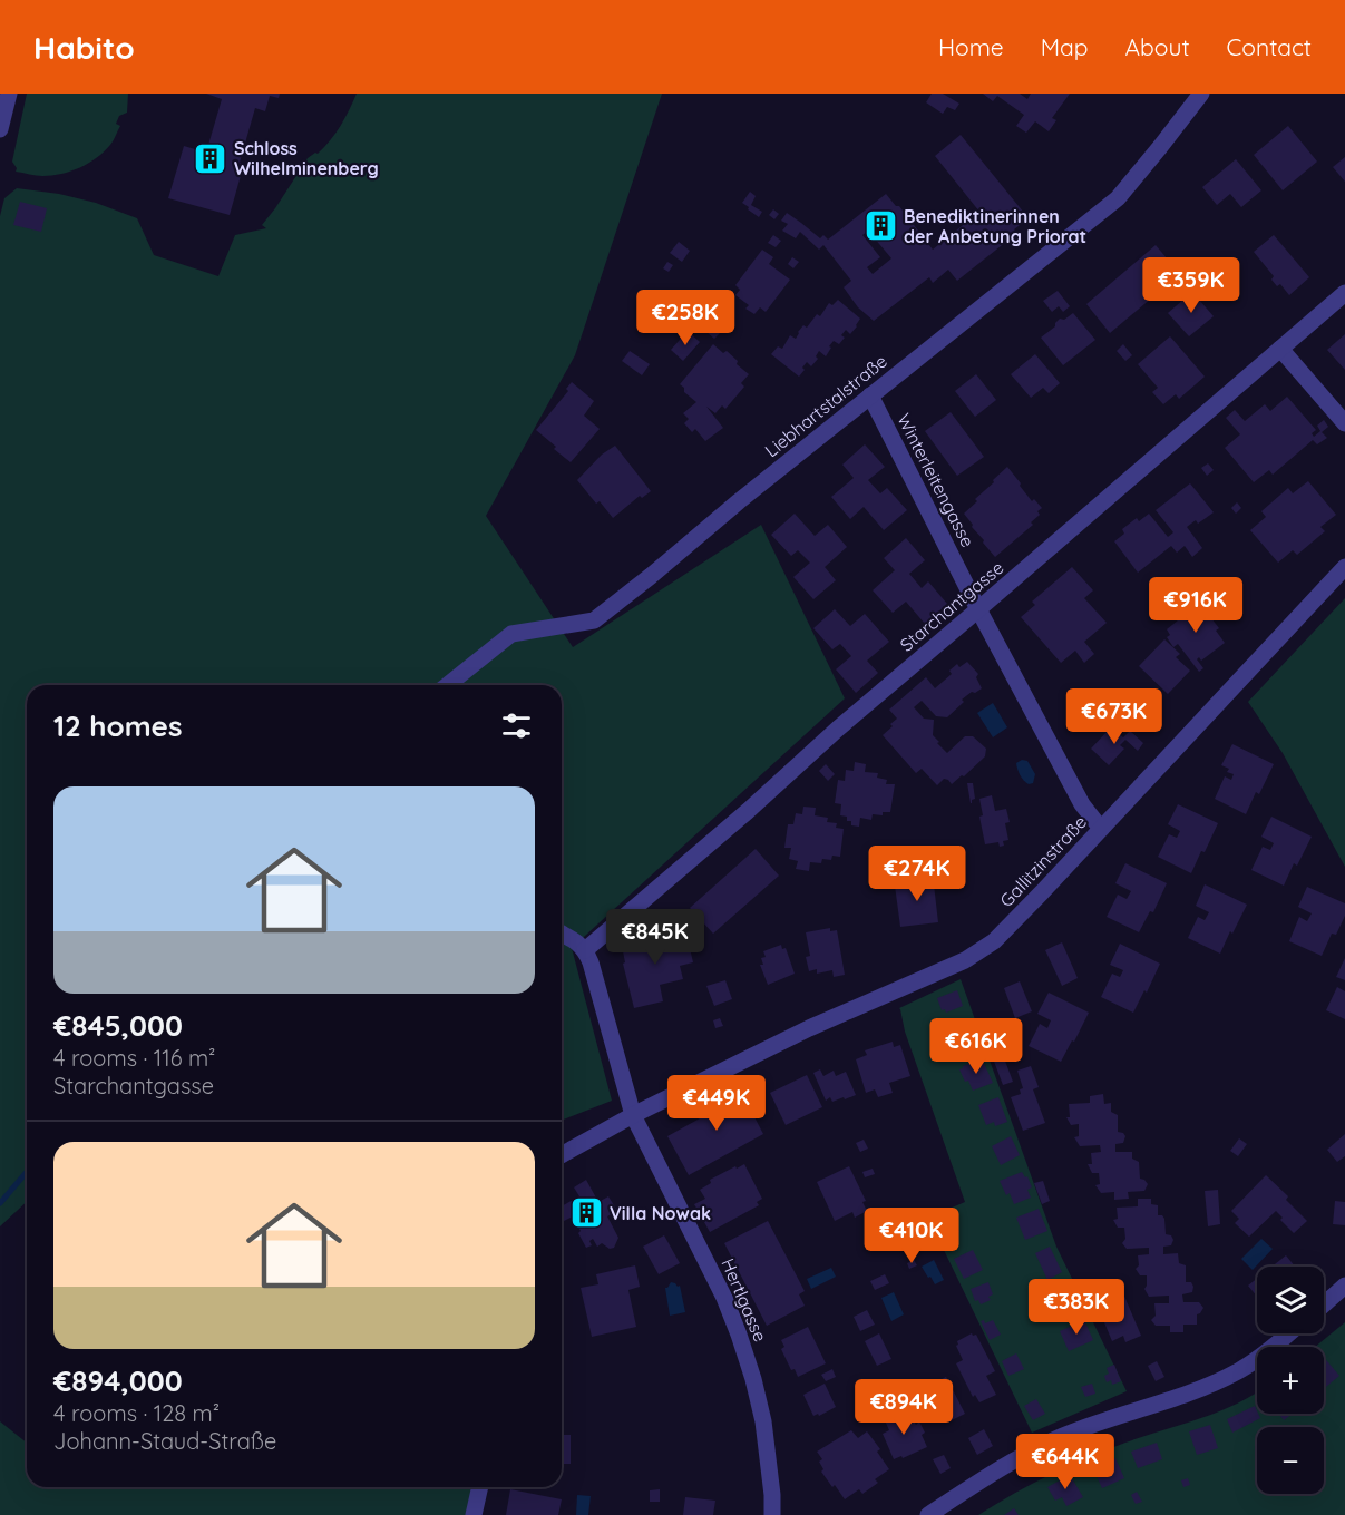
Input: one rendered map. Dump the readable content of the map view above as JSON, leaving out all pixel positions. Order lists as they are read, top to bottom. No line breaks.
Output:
{"streets":{"street":["Liebhartstalstraße","Winterleitengasse","Starchantgasse","Gallitzinstraße","Hertlgasse"]},"crossings":[["Liebhartstalstraße","Winterleitengasse"],["Winterleitengasse","Starchantgasse"],["Winterleitengasse","Gallitzinstraße"],["Starchantgasse","Hertlgasse"],["Gallitzinstraße","Hertlgasse"]],"places":{"building":["Schloss Wilhelminenberg","Benediktinerinnen der Anbetung Priorat","Villa Nowak"]},"page":{"header":"Habito","nav":["Home","Map","About","Contact"],"price":["€359K","€258K","€916K","€673K","€274K","€845K","€616K","€449K","€410K","€383K","€894K","€644K"],"heading":"12 homes","list":[{"name":"€845,000","note":"4 rooms · 116 m² · Starchantgasse"},{"name":"€894,000","note":"4 rooms · 128 m² · Johann-Staud-Straße"}],"map_buttons":["+","−"]}}
